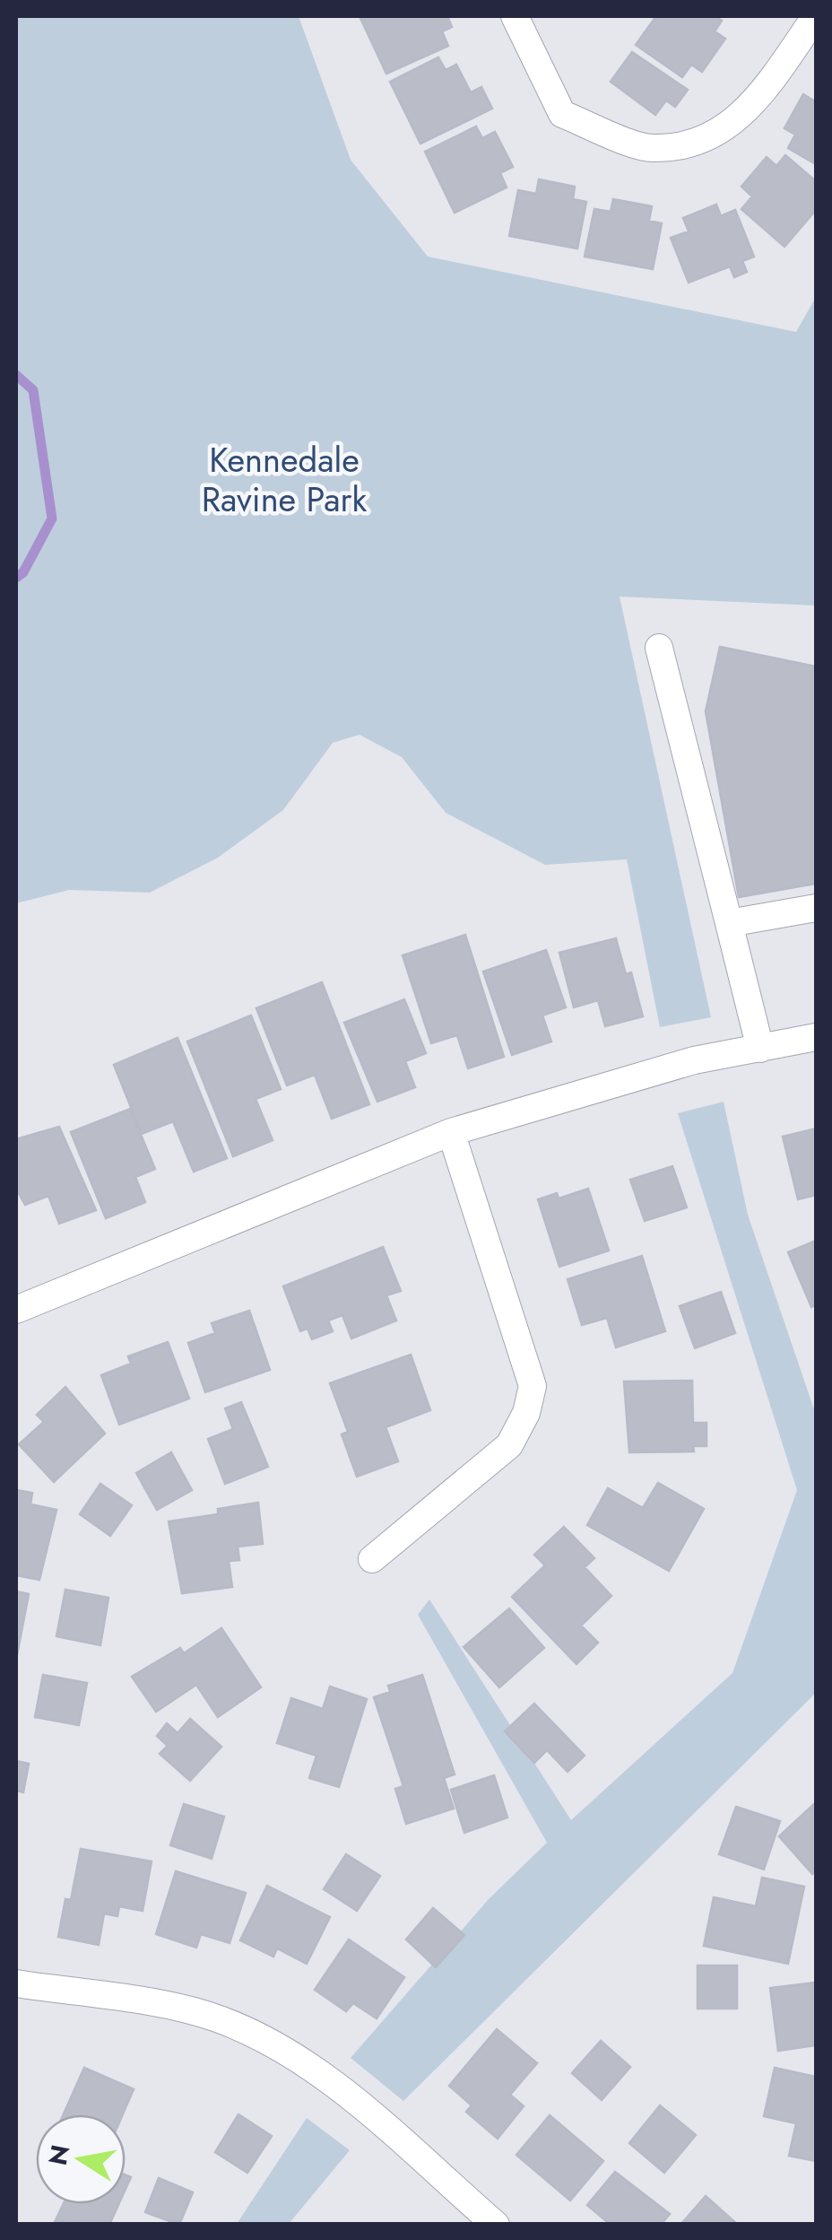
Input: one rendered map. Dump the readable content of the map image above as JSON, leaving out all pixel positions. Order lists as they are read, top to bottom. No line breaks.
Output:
{"parks":["Kennedale Ravine Park"],"north":"left"}
